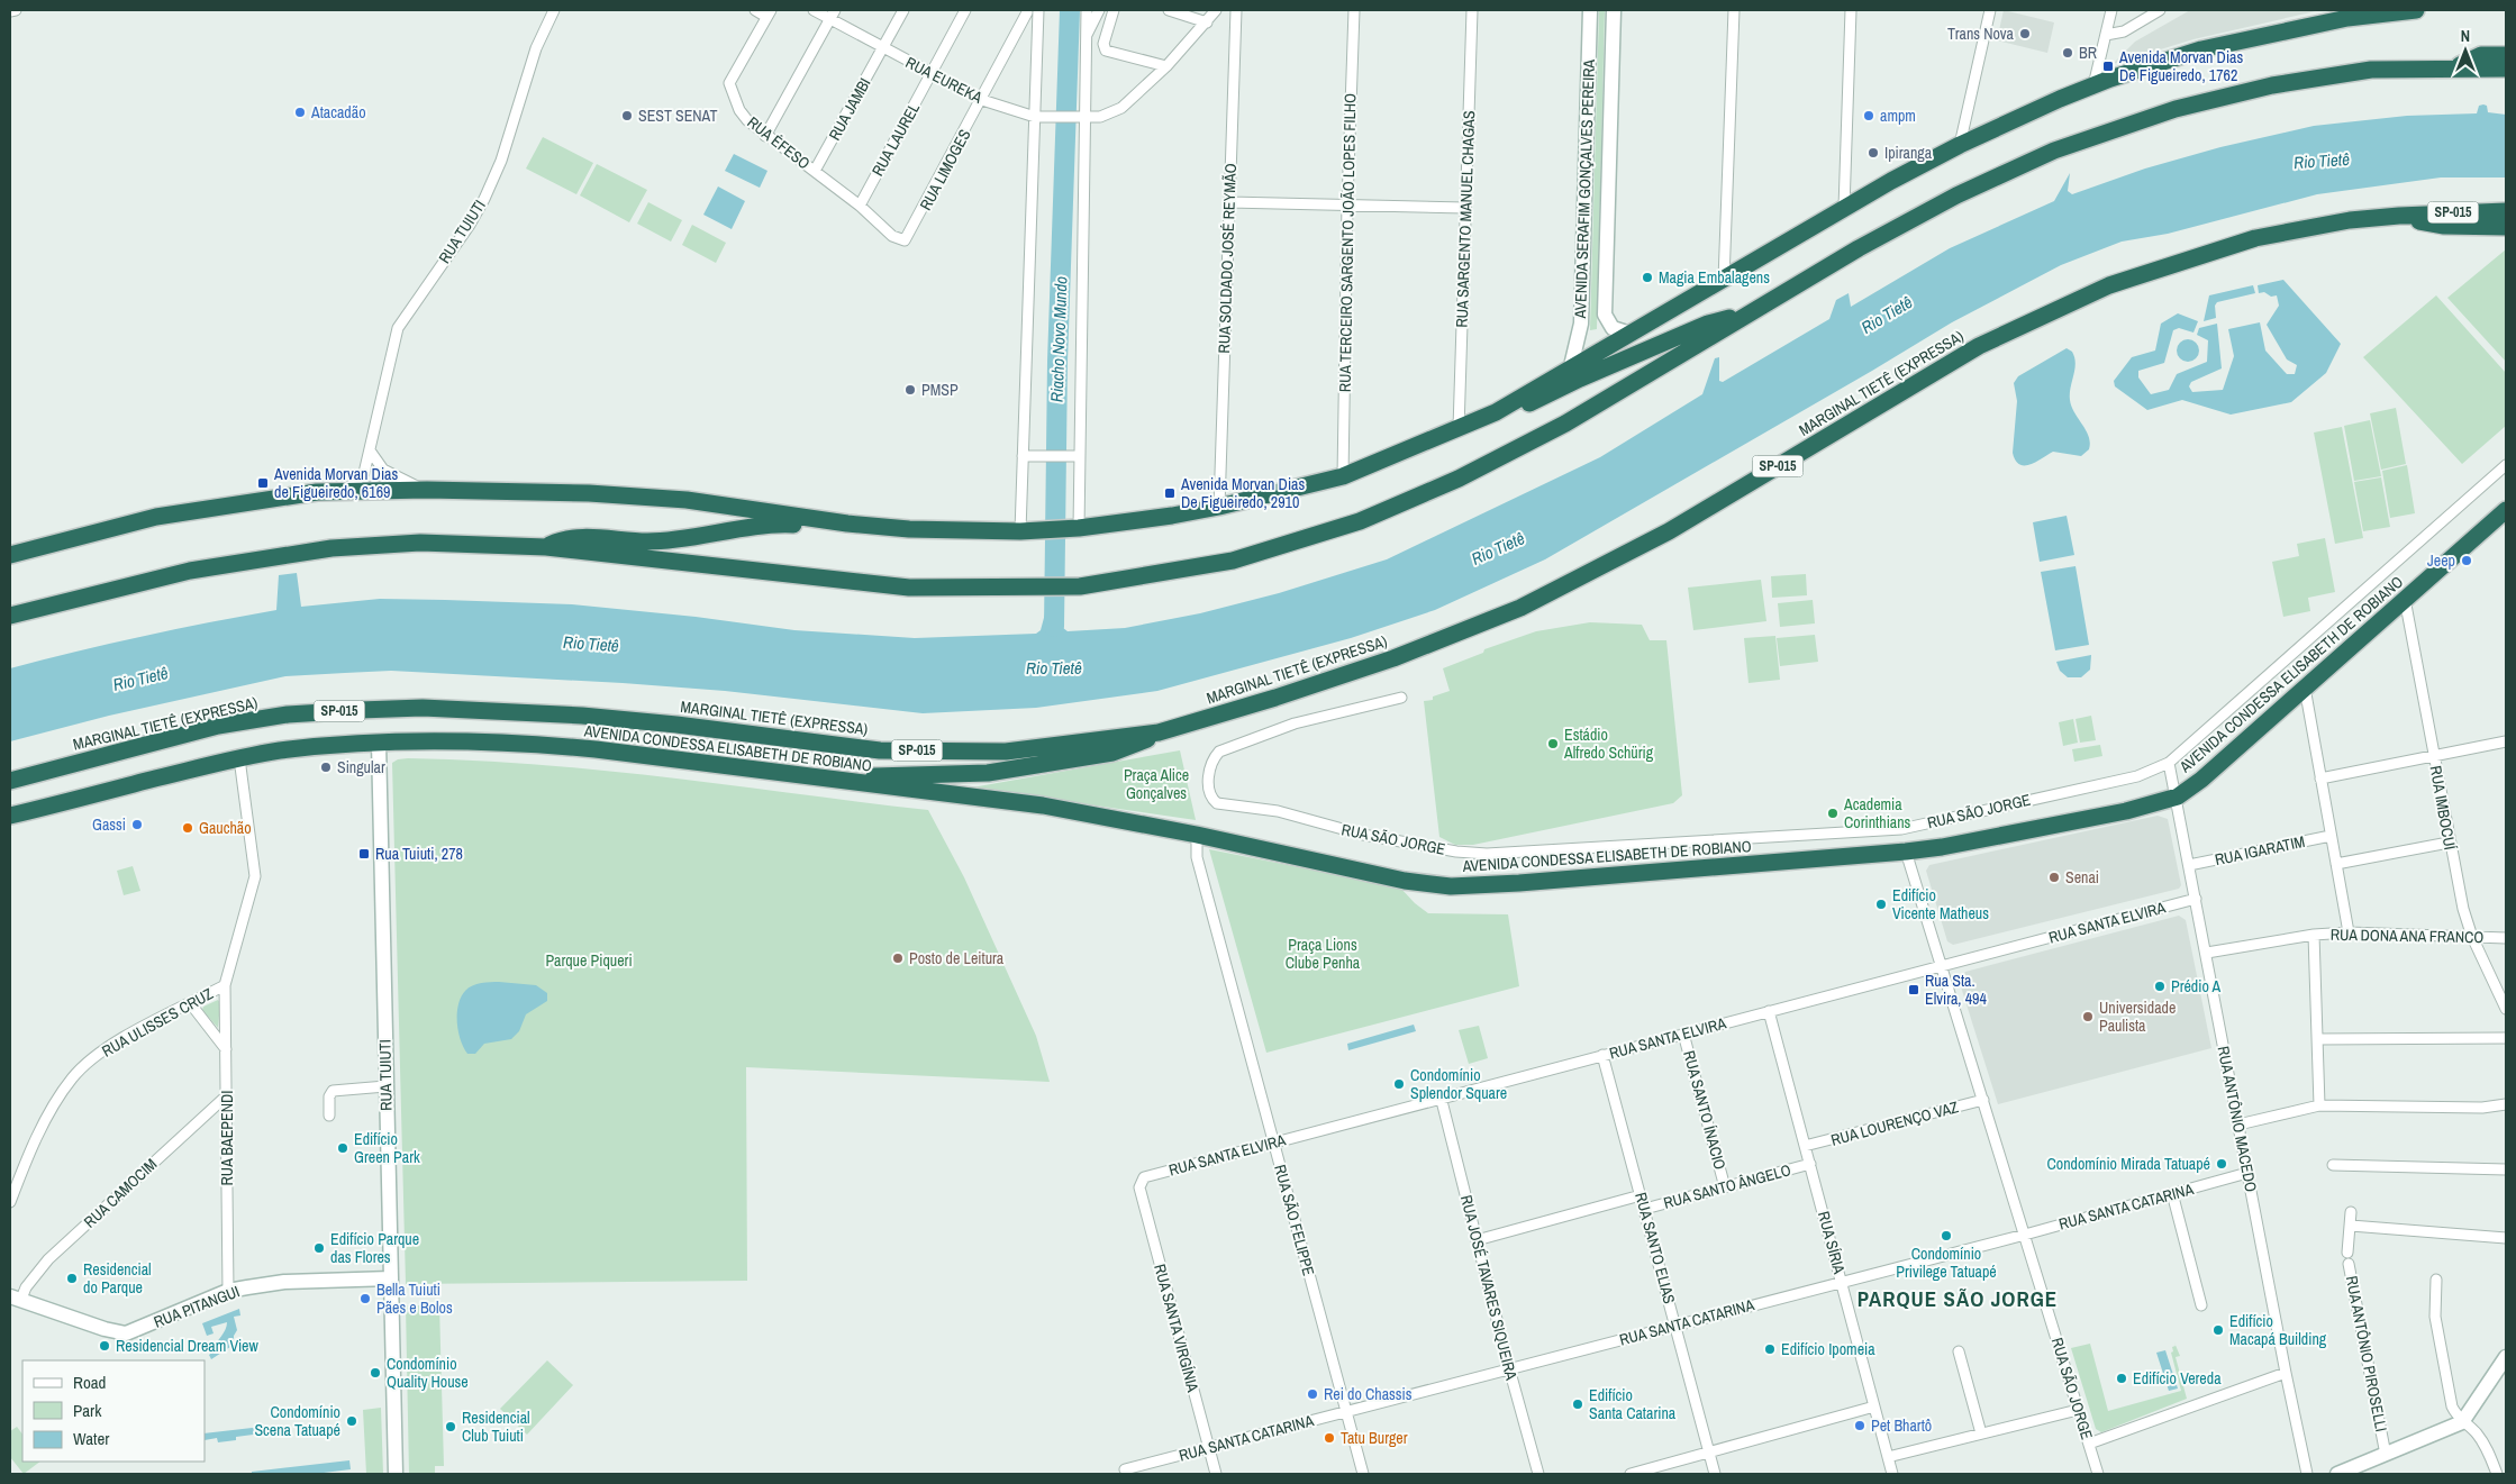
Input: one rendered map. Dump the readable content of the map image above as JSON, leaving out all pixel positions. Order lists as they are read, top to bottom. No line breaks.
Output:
{"streets":{"highway":["SP-015","MARGINAL TIETÊ (EXPRESSA)","AVENIDA CONDESSA ELISABETH DE ROBIANO"],"street":["RUA EUREKA","RUA JAMBI","RUA LAUREL","RUA ÉFESO","RUA LIMOGES","AVENIDA SERAFIM GONÇALVES PEREIRA","RUA SARGENTO MANUEL CHAGAS","RUA TUIUTI","RUA TERCEIRO SARGENTO JOÃO LOPES FILHO","RUA SOLDADO JOSÉ REYMÃO","RUA IMBOCUÍ","RUA SÃO JORGE","RUA IGARATIM","RUA SANTA ELVIRA","RUA DONA ANA FRANCO","RUA ULISSES CRUZ","RUA SANTO ÍNACIO","RUA ANTÔNIO MACEDO","RUA LOURENÇO VAZ","RUA BAEPENDI","RUA SANTO ÂNGELO","RUA CAMOCIM","RUA SANTA CATARINA","RUA SÃO FELIPPE","RUA SÍRIA","RUA SANTO ELIAS","RUA JOSÉ TAVARES SIQUEIRA","RUA PITANGUI","RUA SANTA VIRGÍNIA","RUA ANTÔNIO PIROSELLI"]},"crossings":[["RUA EUREKA","RUA JAMBI"],["RUA EUREKA","RUA LAUREL"],["RUA EUREKA","RUA LIMOGES"],["RUA JAMBI","RUA ÉFESO"],["RUA LAUREL","RUA ÉFESO"],["RUA ÉFESO","RUA LIMOGES"],["RUA TUIUTI","AVENIDA CONDESSA ELISABETH DE ROBIANO"],["RUA TUIUTI","RUA PITANGUI"],["AVENIDA CONDESSA ELISABETH DE ROBIANO","RUA IMBOCUÍ"],["AVENIDA CONDESSA ELISABETH DE ROBIANO","RUA SÃO JORGE"],["AVENIDA CONDESSA ELISABETH DE ROBIANO","RUA ULISSES CRUZ"],["AVENIDA CONDESSA ELISABETH DE ROBIANO","RUA ANTÔNIO MACEDO"],["AVENIDA CONDESSA ELISABETH DE ROBIANO","RUA SÃO FELIPPE"],["RUA IMBOCUÍ","RUA DONA ANA FRANCO"],["RUA SÃO JORGE","RUA SANTA ELVIRA"],["RUA SÃO JORGE","RUA ANTÔNIO MACEDO"],["RUA SÃO JORGE","RUA LOURENÇO VAZ"],["RUA SÃO JORGE","RUA SANTA CATARINA"],["RUA IGARATIM","RUA ANTÔNIO MACEDO"],["RUA SANTA ELVIRA","RUA SANTO ÍNACIO"],["RUA SANTA ELVIRA","RUA ANTÔNIO MACEDO"],["RUA SANTA ELVIRA","RUA SÃO FELIPPE"],["RUA SANTA ELVIRA","RUA SÍRIA"],["RUA SANTA ELVIRA","RUA SANTO ELIAS"],["RUA SANTA ELVIRA","RUA JOSÉ TAVARES SIQUEIRA"],["RUA SANTA ELVIRA","RUA SANTA VIRGÍNIA"],["RUA DONA ANA FRANCO","RUA ANTÔNIO MACEDO"],["RUA ULISSES CRUZ","RUA BAEPENDI"],["RUA SANTO ÍNACIO","RUA SANTO ÂNGELO"],["RUA ANTÔNIO MACEDO","RUA SANTA CATARINA"],["RUA LOURENÇO VAZ","RUA SÍRIA"],["RUA BAEPENDI","RUA CAMOCIM"],["RUA BAEPENDI","RUA PITANGUI"],["RUA SANTO ÂNGELO","RUA SÍRIA"],["RUA SANTO ÂNGELO","RUA SANTO ELIAS"],["RUA CAMOCIM","RUA PITANGUI"],["RUA SANTA CATARINA","RUA SÃO FELIPPE"],["RUA SANTA CATARINA","RUA SÍRIA"],["RUA SANTA CATARINA","RUA SANTO ELIAS"],["RUA SANTA CATARINA","RUA JOSÉ TAVARES SIQUEIRA"],["RUA SANTA CATARINA","RUA SANTA VIRGÍNIA"]],"districts":["PARQUE SÃO JORGE"],"water":["Rio Tietê","Riacho Novo Mundo"],"parks":["Praça Alice Gonçalves","Praça Lions Clube Penha","Parque Piqueri"],"places":{"other":["Trans Nova","BR","Atacadão","SEST SENAT","ampm","Ipiranga","Magia Embalagens","PMSP","Jeep","Estádio Alfredo Schürig","Singular","Academia Corinthians","Gassi","Gauchão","Senai","Edifício Vicente Matheus","Posto de Leitura","Prédio A","Universidade Paulista","Condomínio Splendor Square","Edifício Green Park","Condomínio Mirada Tatuapé","Condomínio Privilege Tatuapé","Edifício Parque das Flores","Residencial do Parque","Bella Tuiuti Pães e Bolos","Edifício Macapá Building","Residencial Dream View","Edifício Ipomeia","Condomínio Quality House","Edifício Vereda","Rei do Chassis","Edifício Santa Catarina","Condomínio Scena Tatuapé","Pet Bhartô","Residencial Club Tuiuti","Tatu Burger"],"transit":["Avenida Morvan Dias De Figueiredo, 1762","Avenida Morvan Dias de Figueiredo, 6169","Avenida Morvan Dias De Figueiredo, 2910","Rua Tuiuti, 278","Rua Sta. Elvira, 494"]},"legend":["Road","Park","Water"],"north":"top"}
